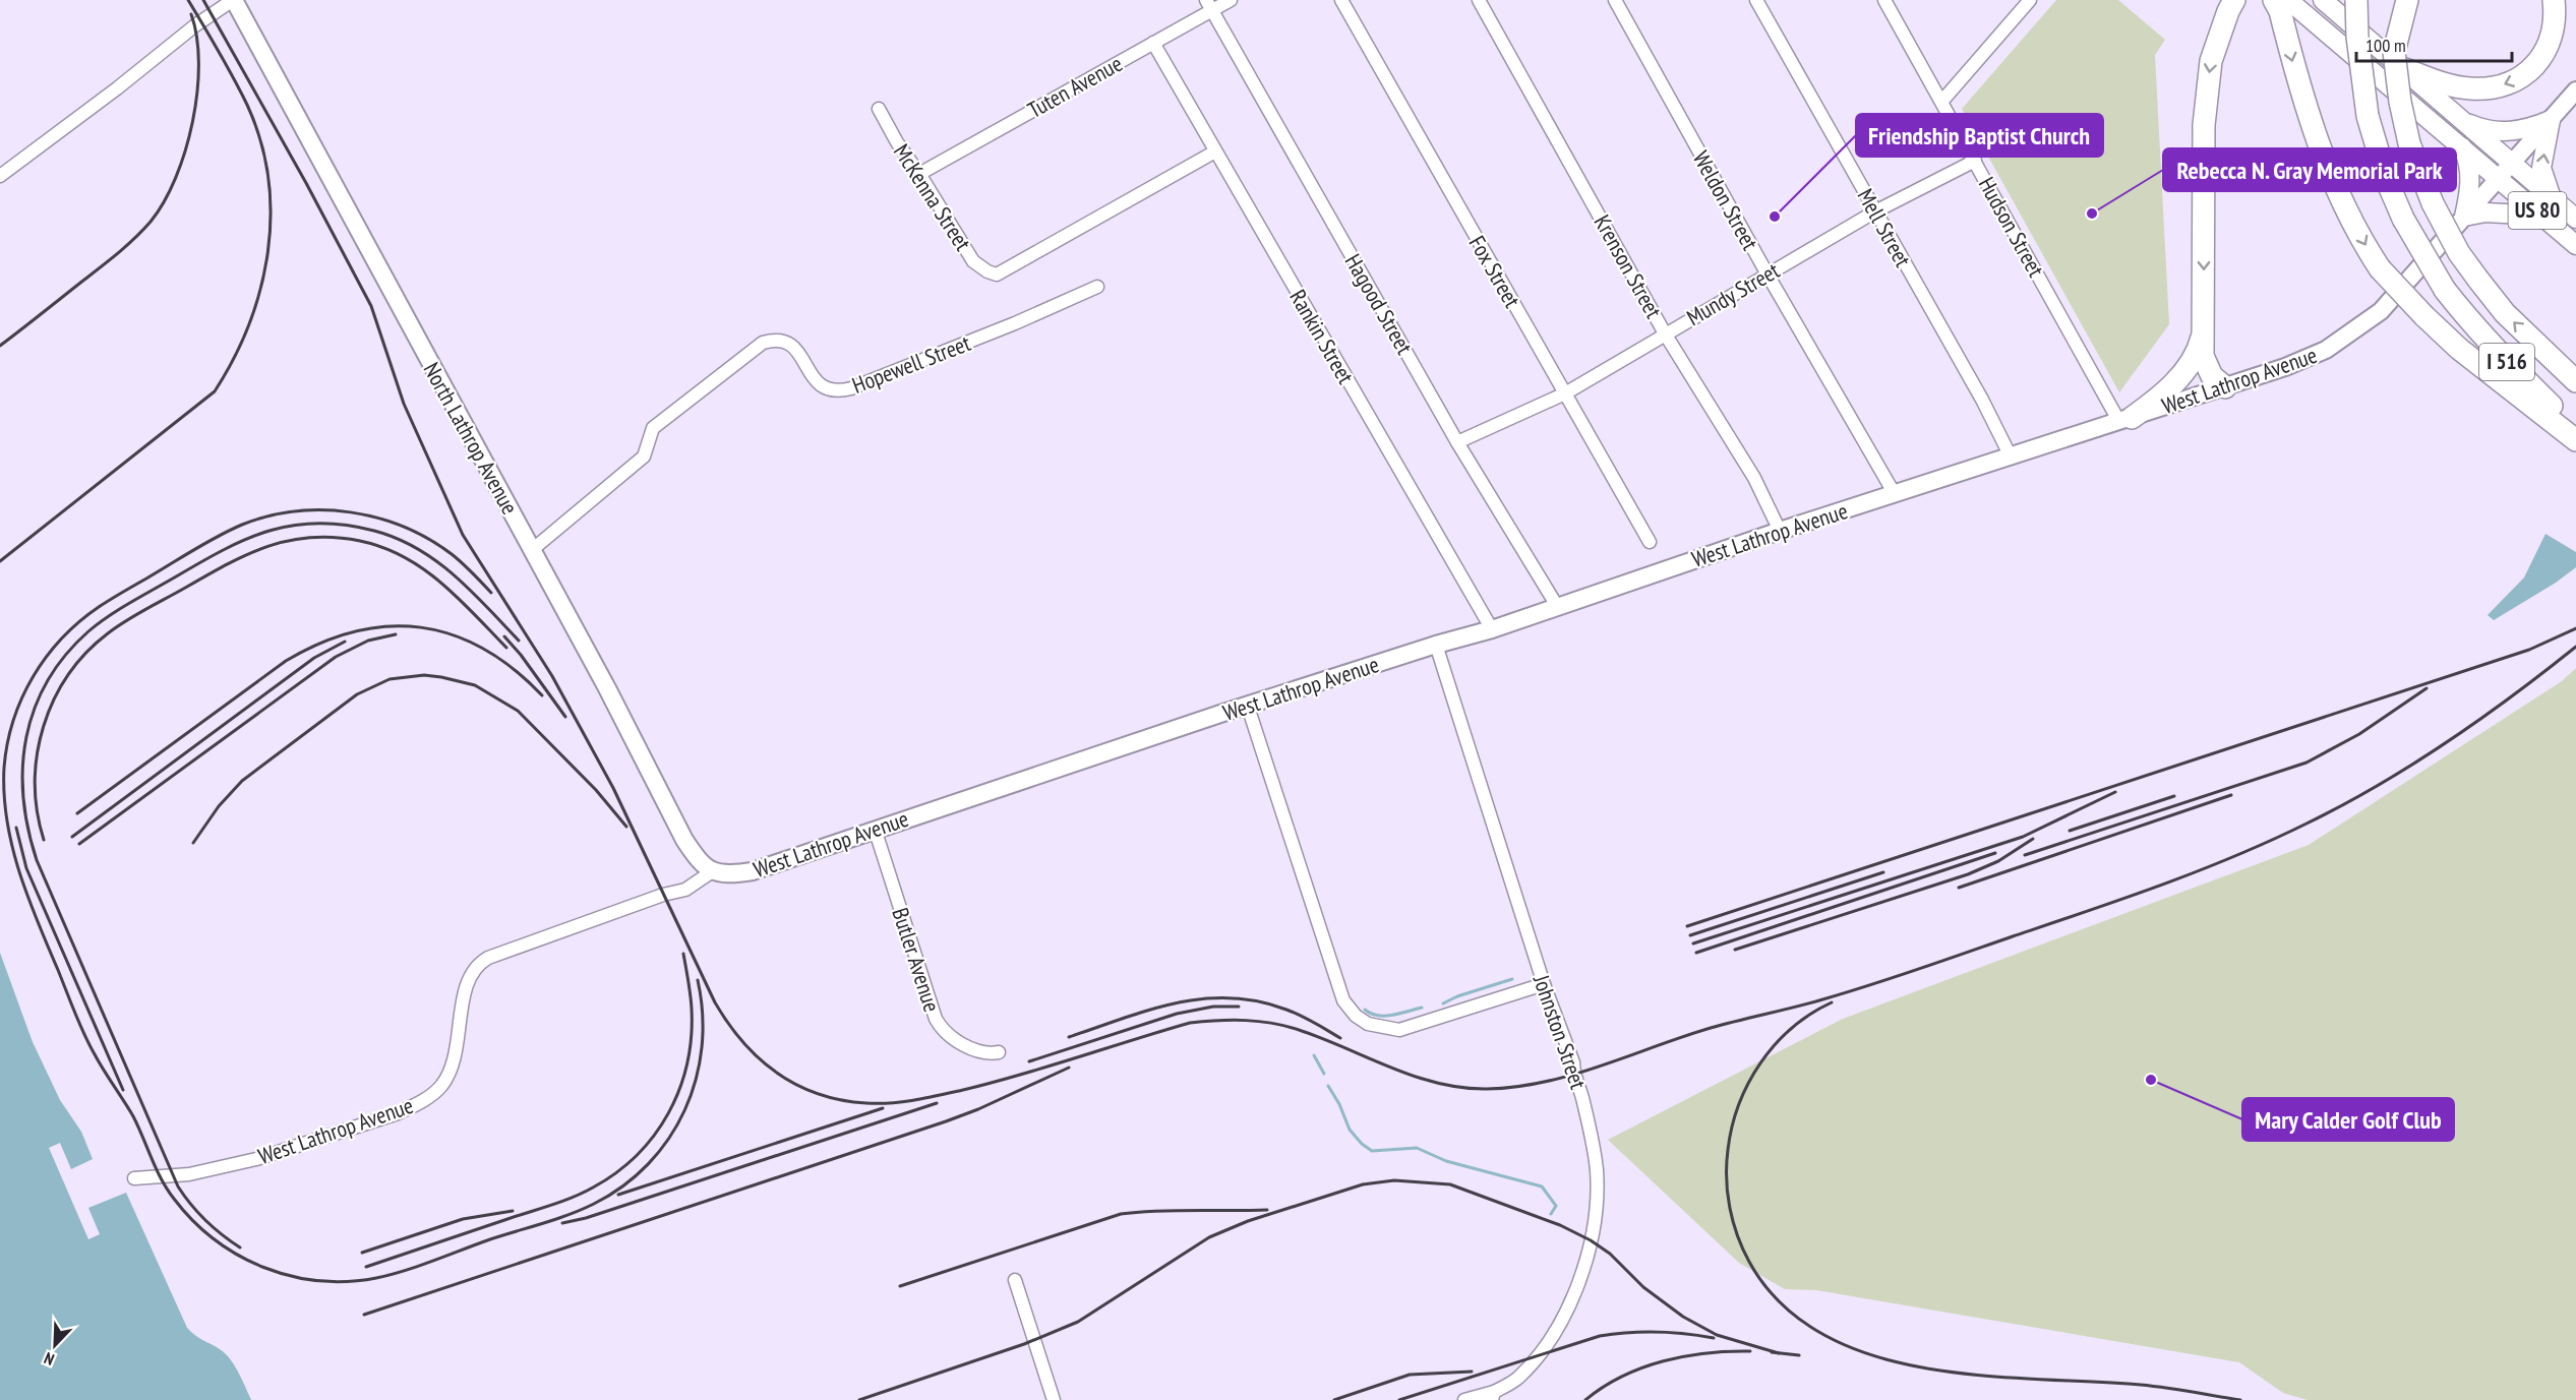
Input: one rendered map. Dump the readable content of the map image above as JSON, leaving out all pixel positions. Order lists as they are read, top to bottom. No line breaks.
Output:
{"streets":{"highway":["I 516"],"main road":["US 80"],"street":["Tuten Avenue","McKenna Street","Weldon Street","Hudson Street","Mell Street","Krenson Street","Fox Street","Mundy Street","Hagood Street","Rankin Street","Hopewell Street","West Lathrop Avenue","North Lathrop Avenue","Butler Avenue","Johnston Street"]},"crossings":[["Tuten Avenue","McKenna Street"],["Tuten Avenue","Hagood Street"],["Tuten Avenue","Rankin Street"],["McKenna Street","Rankin Street"],["Weldon Street","Mundy Street"],["Weldon Street","West Lathrop Avenue"],["US 80","West Lathrop Avenue"],["Hudson Street","Mundy Street"],["Hudson Street","West Lathrop Avenue"],["Mell Street","Mundy Street"],["Mell Street","West Lathrop Avenue"],["Krenson Street","Mundy Street"],["Krenson Street","West Lathrop Avenue"],["Fox Street","Mundy Street"],["Mundy Street","Hagood Street"],["Hagood Street","West Lathrop Avenue"],["Rankin Street","West Lathrop Avenue"],["Hopewell Street","North Lathrop Avenue"],["West Lathrop Avenue","North Lathrop Avenue"],["West Lathrop Avenue","Butler Avenue"],["West Lathrop Avenue","Johnston Street"]],"places":["Rebecca N. Gray Memorial Park","Friendship Baptist Church","Mary Calder Golf Club"],"scale_bar":"100 m","north":"bottom left"}
